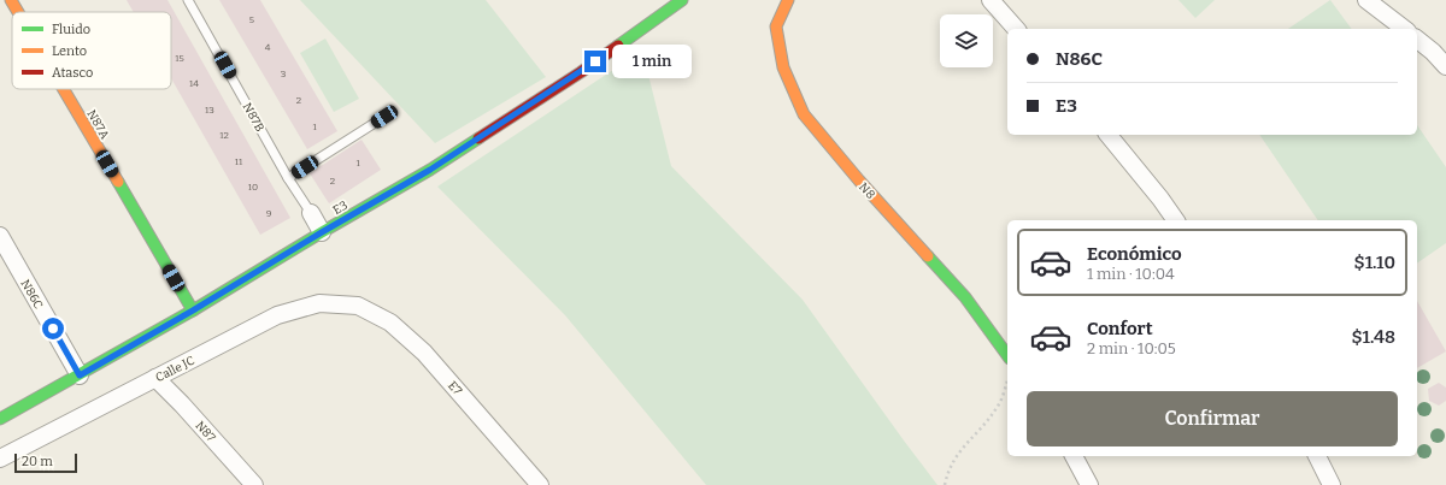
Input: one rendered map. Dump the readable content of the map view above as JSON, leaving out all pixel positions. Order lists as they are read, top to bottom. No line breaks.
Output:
{"streets":{"street":["N87B","N87A","N8","E3","N86C","Calle JC","E7","N87"]},"crossings":[["N87B","E3"],["N87A","E3"],["E3","N86C"],["Calle JC","E7"],["Calle JC","N87"]],"house_numbers":["5","4","15","3","14","2","13","1","12","11","1","2","10","9"],"legend":["Fluido","Lento","Atasco"],"scale_bar":"20 m","page":{"banner":["N86C","E3"],"bubble":"1 min","list":[{"name":"Económico","note":"1 min · 10:04","value":"$1.10"},{"name":"Confort","note":"2 min · 10:05","value":"$1.48"}],"buttons":"Confirmar","scale":"20 m"}}
